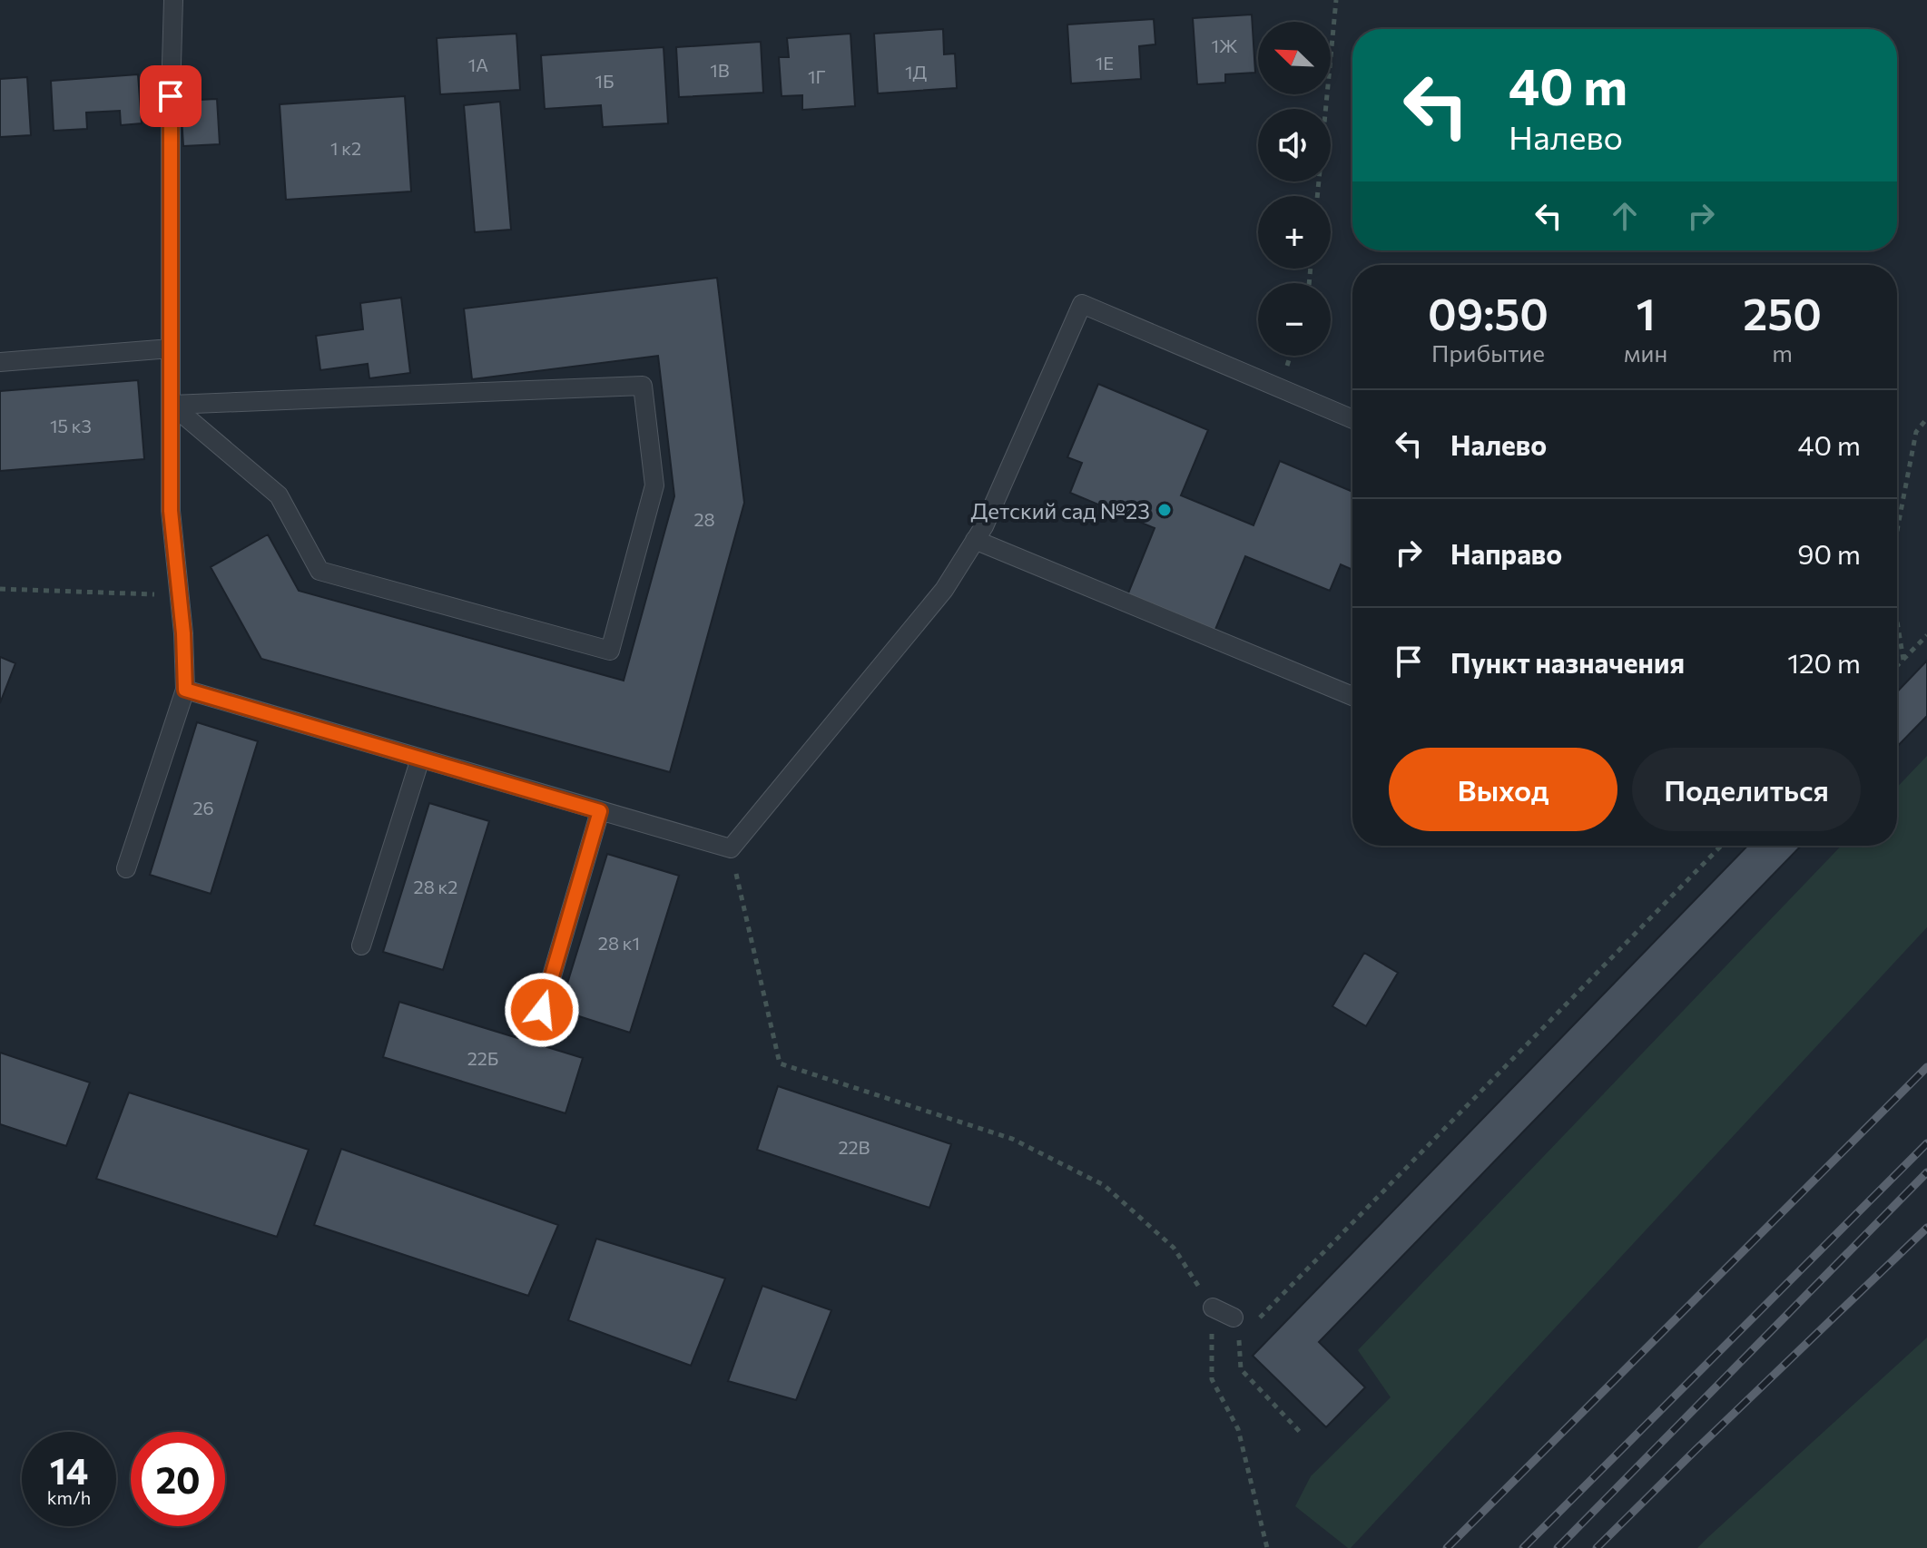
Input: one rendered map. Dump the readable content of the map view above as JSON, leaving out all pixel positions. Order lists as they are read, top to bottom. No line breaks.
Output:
{"places":["Детский сад №23"],"house_numbers":["1Ж","1Е","1А","1В","1Д","1Г","1Б","1 к2","15 к3","28","26","28 к2","28 к1","22Б","22В"],"north":"top left","page":{"map_buttons":["+","−"],"turn":["40 m","Налево"],"eta":["09:50","Прибытие","1","мин","250","m"],"list":[{"name":"Налево","value":"40 m"},{"name":"Направо","value":"90 m"},{"name":"Пункт назначения","value":"120 m"}],"buttons":["Выход","Поделиться"],"speed":"14 km/h","limit":"20"}}
